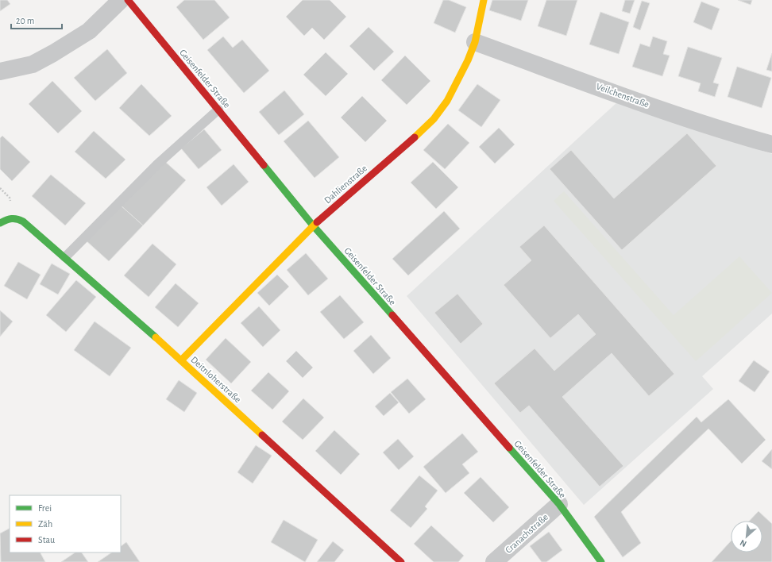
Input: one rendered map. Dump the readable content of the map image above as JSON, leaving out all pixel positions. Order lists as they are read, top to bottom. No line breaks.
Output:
{"streets":{"street":["Geisenfelder Straße","Veilchenstraße","Dahlienstraße","Deitnloherstraße","Cranachstraße"]},"crossings":[["Geisenfelder Straße","Dahlienstraße"],["Geisenfelder Straße","Cranachstraße"],["Veilchenstraße","Dahlienstraße"],["Dahlienstraße","Deitnloherstraße"]],"legend":["Frei","Zäh","Stau"],"scale_bar":"20 m","north":"bottom left"}
